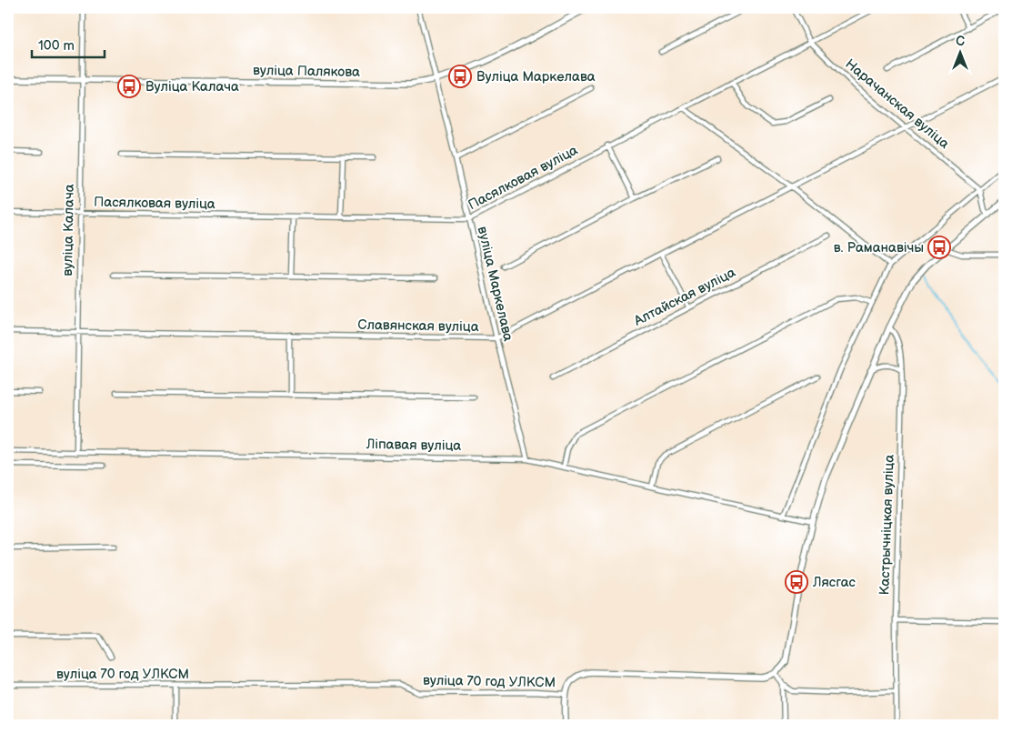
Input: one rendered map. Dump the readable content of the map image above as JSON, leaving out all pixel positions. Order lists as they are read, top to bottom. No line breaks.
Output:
{"streets":{"street":["вуліца Палякова","Нарачанская вуліца","Пасялковая вуліца","вуліца Калача","вуліца Маркелава","Алтайская вуліца","Славянская вуліца","Ліпавая вуліца","Кастрычніцкая вуліца","вуліца 70 год УЛКСМ"]},"crossings":[["вуліца Палякова","вуліца Калача"],["вуліца Палякова","вуліца Маркелава"],["Нарачанская вуліца","Пасялковая вуліца"],["Нарачанская вуліца","Славянская вуліца"],["Пасялковая вуліца","вуліца Калача"],["Пасялковая вуліца","вуліца Маркелава"],["вуліца Калача","Славянская вуліца"],["вуліца Калача","Ліпавая вуліца"],["вуліца Маркелава","Славянская вуліца"],["вуліца Маркелава","Ліпавая вуліца"]],"places":{"bus stop":["Вуліца Маркелава","Вуліца Калача","в. Раманавічы","Лясгас"]},"scale_bar":"100 m","north":"top"}
